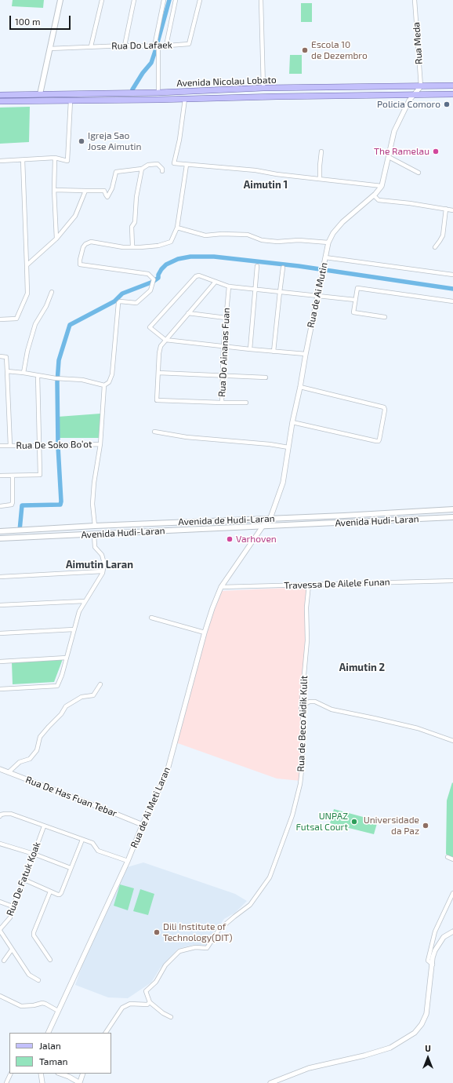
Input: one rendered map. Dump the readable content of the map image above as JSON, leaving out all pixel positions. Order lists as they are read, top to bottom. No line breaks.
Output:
{"streets":{"main road":["Avenida Nicolau Lobato","Avenida de Hudi-Laran","Avenida Hudi-Laran"],"street":["Rua Meda","Rua Do Lafaek","Rua de Ai Mutin","Rua Do Ainanas Fuan","Rua De Soko Bo’ot","Travessa De Ailele Funan","Rua de Beco Aidik Kulit","Rua De Has Fuan Tebar","Rua de Ai Meti Laran","Rua De Fatuk Koak"]},"crossings":[["Rua Meda","Avenida Nicolau Lobato"],["Rua Meda","Rua de Ai Mutin"],["Avenida Nicolau Lobato","Rua de Ai Mutin"],["Rua de Ai Mutin","Avenida de Hudi-Laran"],["Rua de Ai Mutin","Avenida Hudi-Laran"],["Rua de Ai Mutin","Rua de Ai Meti Laran"],["Rua De Soko Bo’ot","Avenida de Hudi-Laran"],["Avenida Hudi-Laran","Rua de Ai Meti Laran"],["Travessa De Ailele Funan","Rua de Beco Aidik Kulit"],["Travessa De Ailele Funan","Rua de Ai Meti Laran"],["Rua De Has Fuan Tebar","Rua de Ai Meti Laran"]],"districts":["Aimutin 1","Aimutin Laran","Aimutin 2"],"places":["Escola 10 de Dezembro","Policia Comoro","Igreja Sao Jose Aimutin","The Ramelau","Varhoven","UNPAZ Futsal Court","Universidade da Paz","Dili Institute of Technology(DIT)"],"legend":["Jalan","Taman"],"scale_bar":"100 m","north":"top"}
